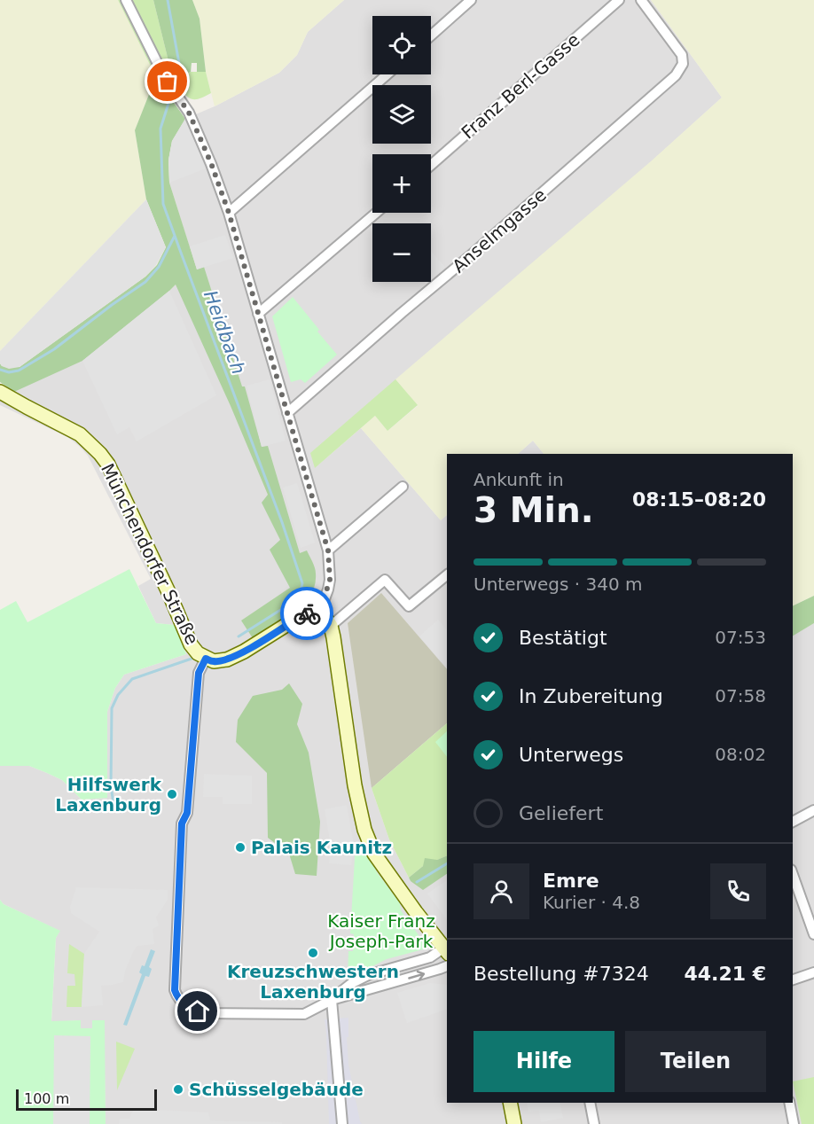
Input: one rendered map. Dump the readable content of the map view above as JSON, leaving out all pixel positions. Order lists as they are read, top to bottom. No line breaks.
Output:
{"streets":{"main road":["Münchendorfer Straße"],"street":["Franz Berl-Gasse","Anselmgasse"]},"water":["Heidbach"],"parks":["Kaiser Franz Joseph-Park"],"places":["Hilfswerk Laxenburg","Palais Kaunitz","Kreuzschwestern Laxenburg","Schüsselgebäude"],"scale_bar":"100 m","page":{"map_buttons":["+","−"],"heading":["3 Min.","Ankunft in","08:15–08:20"],"panel":["Emre","Kurier · 4.8","Bestellung #7324","44.21 €"],"bar":"Unterwegs · 340 m","list":[["Bestätigt","07:53"],["In Zubereitung","07:58"],["Unterwegs","08:02"],"Geliefert"],"buttons":["Hilfe","Teilen"],"scale":"100 m"}}
